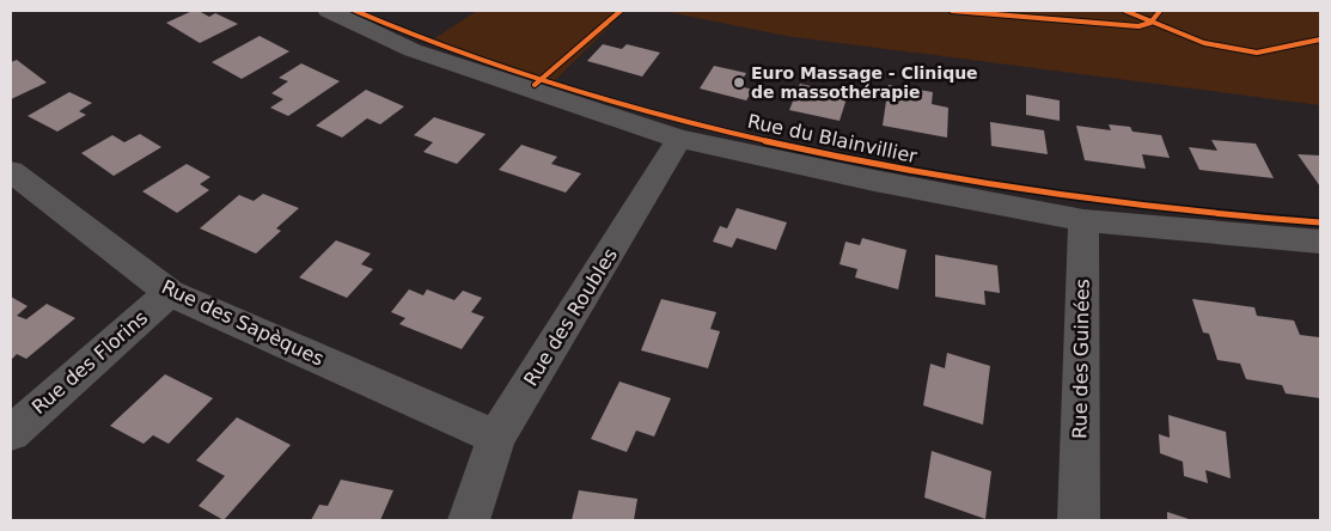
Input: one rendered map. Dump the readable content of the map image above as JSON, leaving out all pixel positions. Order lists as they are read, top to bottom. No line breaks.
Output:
{"streets":{"street":["Rue du Blainvillier","Rue des Roubles","Rue des Sapèques","Rue des Guinées","Rue des Florins"]},"crossings":[["Rue du Blainvillier","Rue des Roubles"],["Rue du Blainvillier","Rue des Guinées"],["Rue des Roubles","Rue des Sapèques"],["Rue des Sapèques","Rue des Florins"]],"places":["Euro Massage - Clinique de massothérapie"]}
